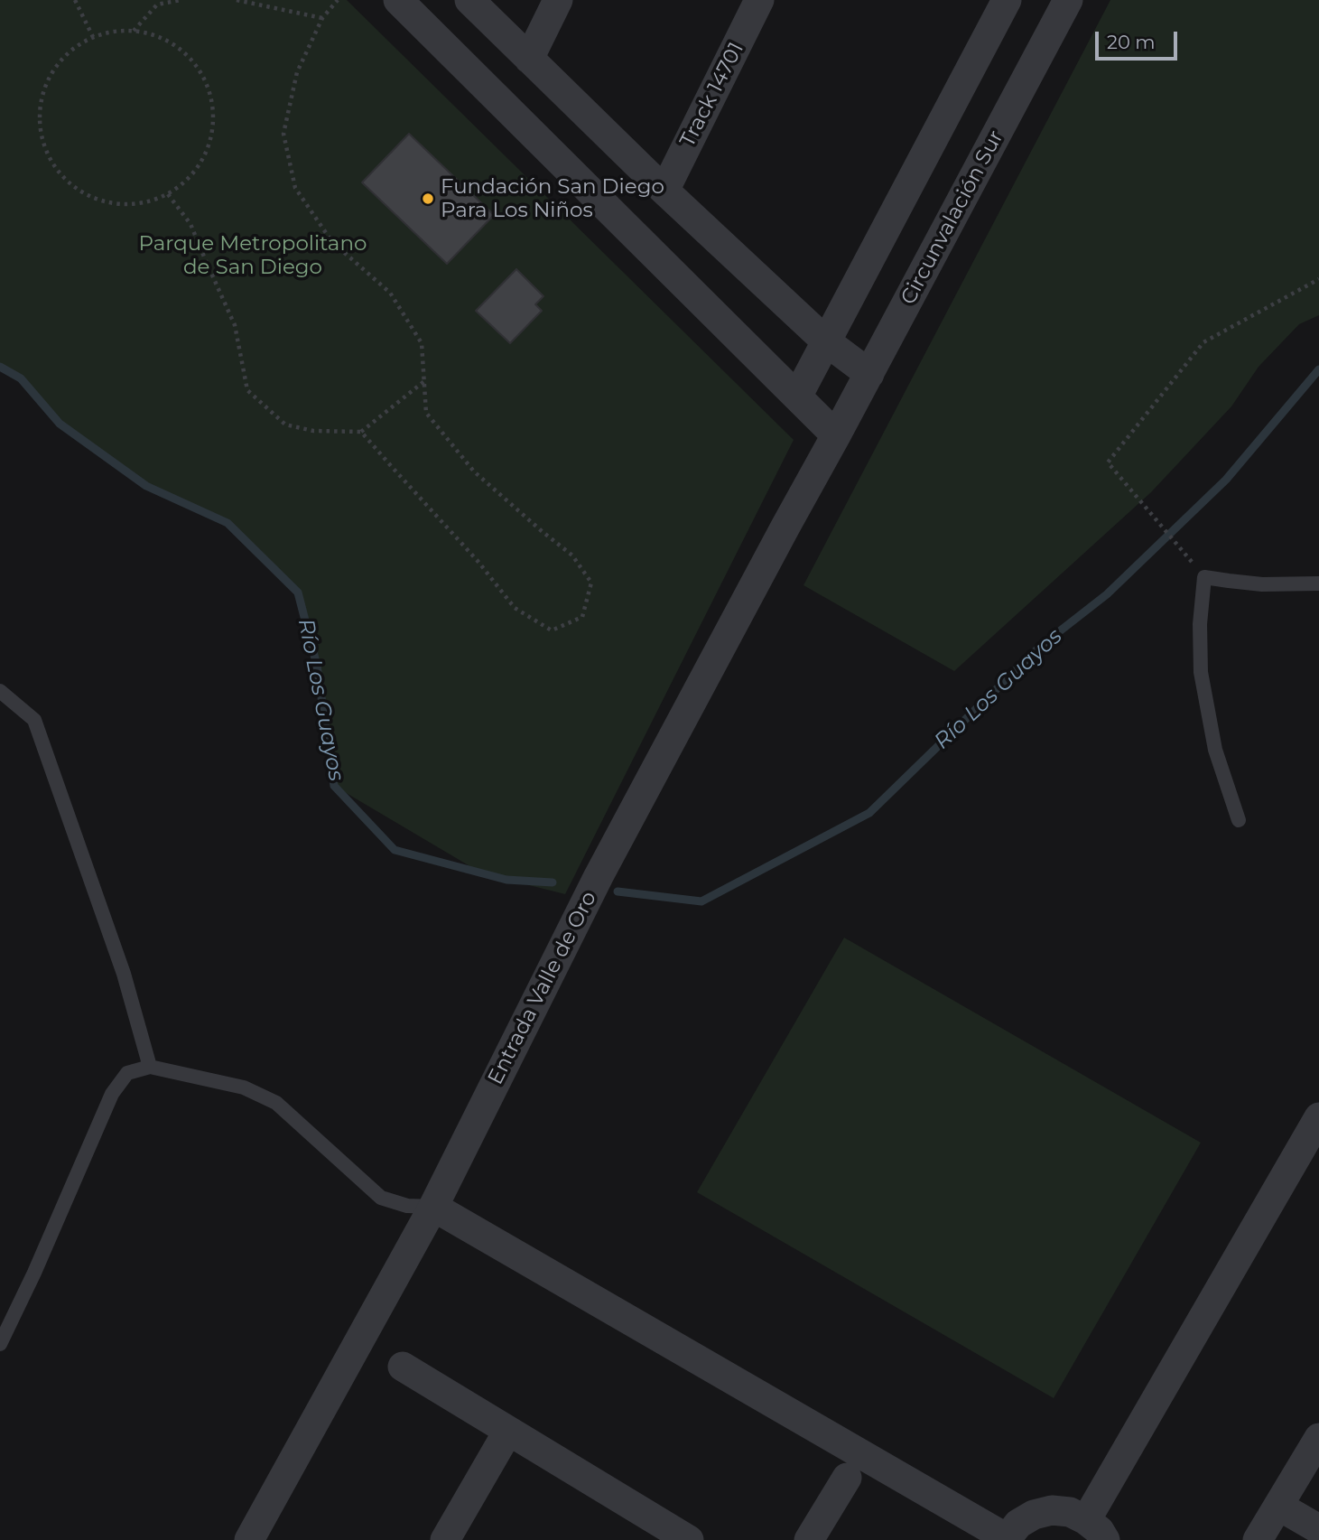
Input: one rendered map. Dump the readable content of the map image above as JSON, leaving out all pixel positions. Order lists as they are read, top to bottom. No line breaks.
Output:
{"streets":{"street":["Track 14701","Circunvalación Sur","Entrada Valle de Oro"]},"crossings":[["Circunvalación Sur","Entrada Valle de Oro"]],"water":["Río Los Guayos"],"parks":["Parque Metropolitano de San Diego"],"places":["Fundación San Diego Para Los Niños"],"scale_bar":"20 m"}
